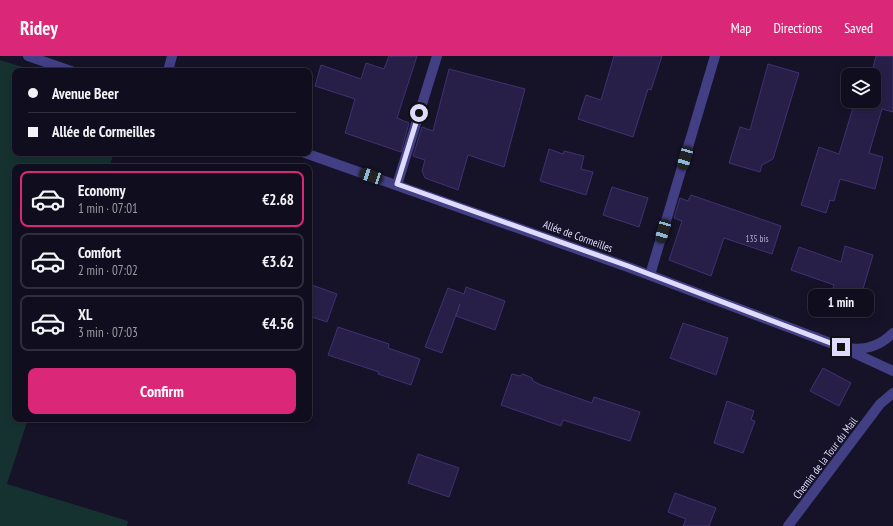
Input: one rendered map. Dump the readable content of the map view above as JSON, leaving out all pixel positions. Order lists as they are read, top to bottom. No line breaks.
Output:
{"streets":{"street":["Allée de Cormeilles","Chemin de la Tour du Mail"]},"house_numbers":["135 bis"],"page":{"header":"Ridey","nav":["Map","Directions","Saved"],"banner":["Avenue Beer","Allée de Cormeilles"],"list":[{"name":"Economy","note":"1 min · 07:01","value":"€2.68"},{"name":"Comfort","note":"2 min · 07:02","value":"€3.62"},{"name":"XL","note":"3 min · 07:03","value":"€4.56"}],"bubble":"1 min","buttons":"Confirm"}}
